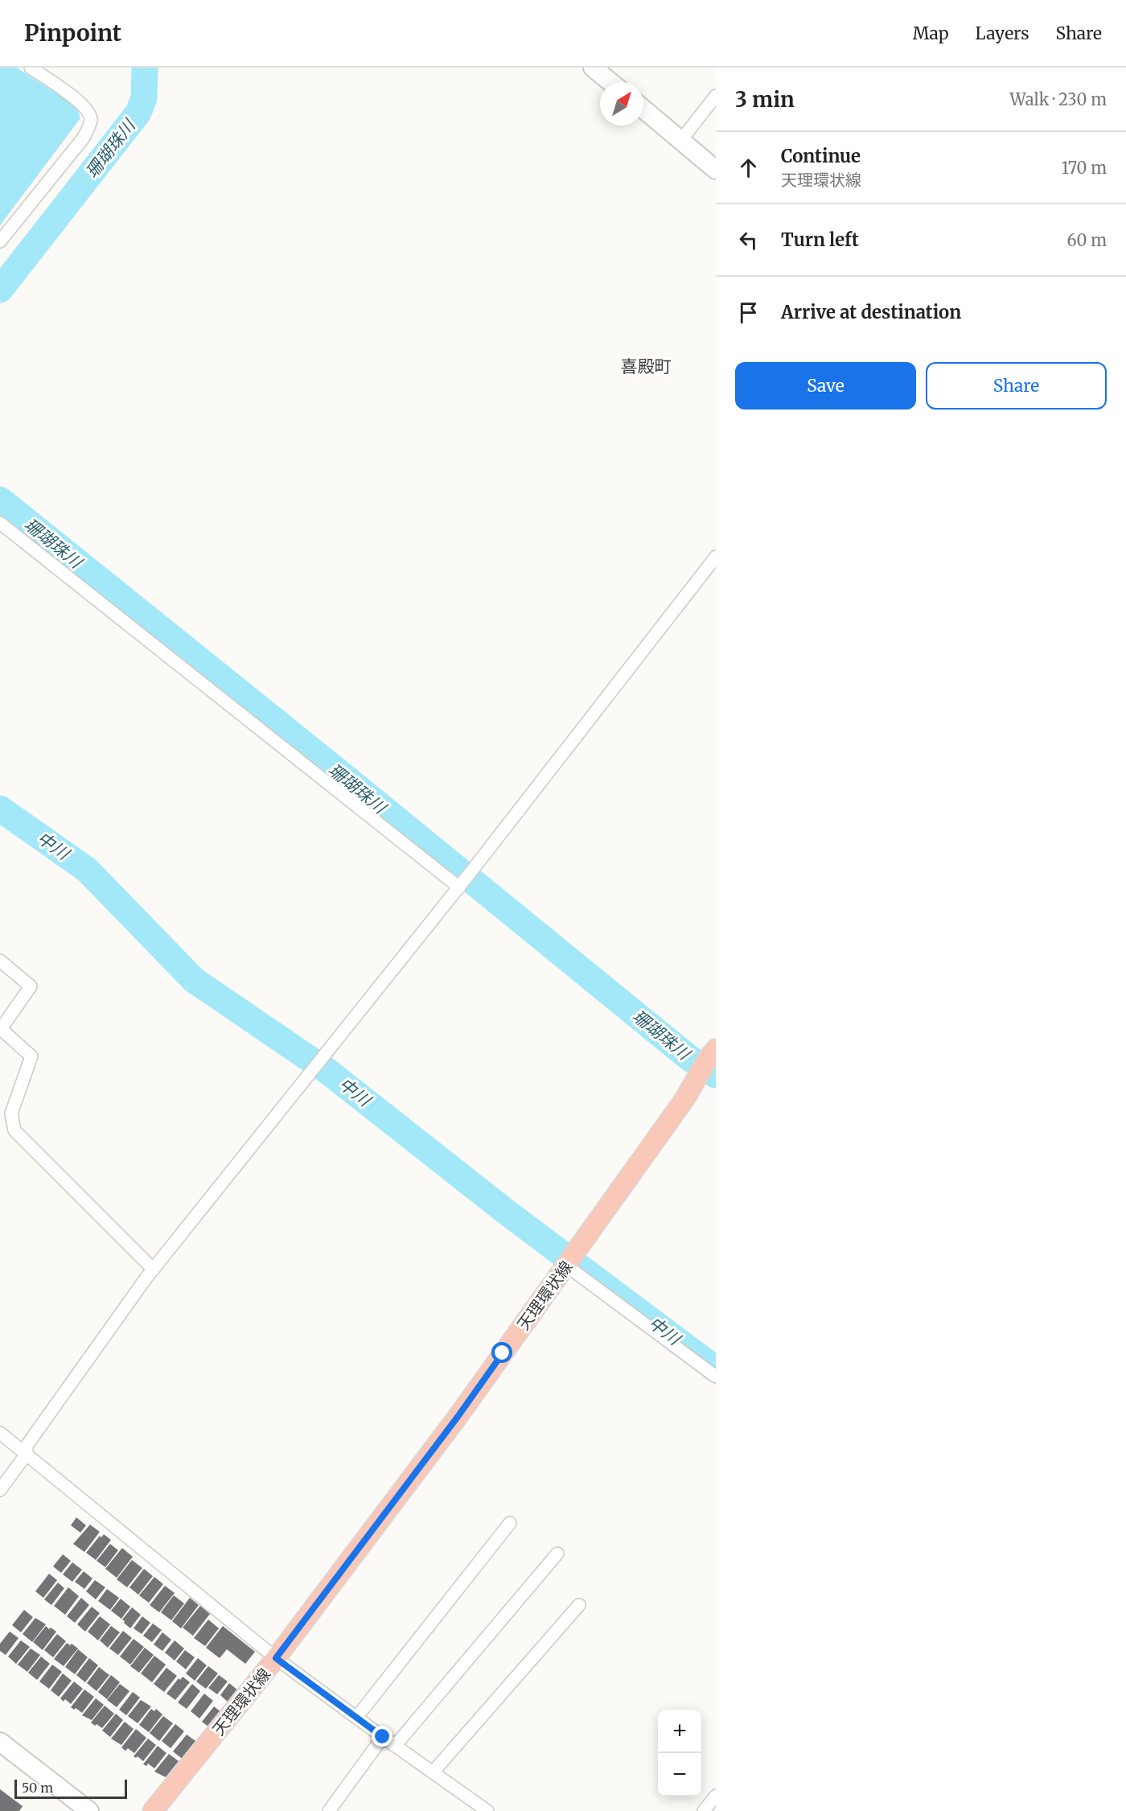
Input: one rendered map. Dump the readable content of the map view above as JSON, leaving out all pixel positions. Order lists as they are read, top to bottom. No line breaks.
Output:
{"streets":{"main road":["天理環状線"]},"districts":["喜殿町"],"water":["珊瑚珠川","中川"],"scale_bar":"50 m","north":"top right","page":{"header":"Pinpoint","nav":["Map","Layers","Share"],"heading":["3 min","Walk · 230 m"],"list":[["Continue","天理環状線","170 m"],["Turn left","60 m"],"Arrive at destination"],"buttons":["Save","Share"],"map_buttons":["+","−"],"scale":"50 m"}}
